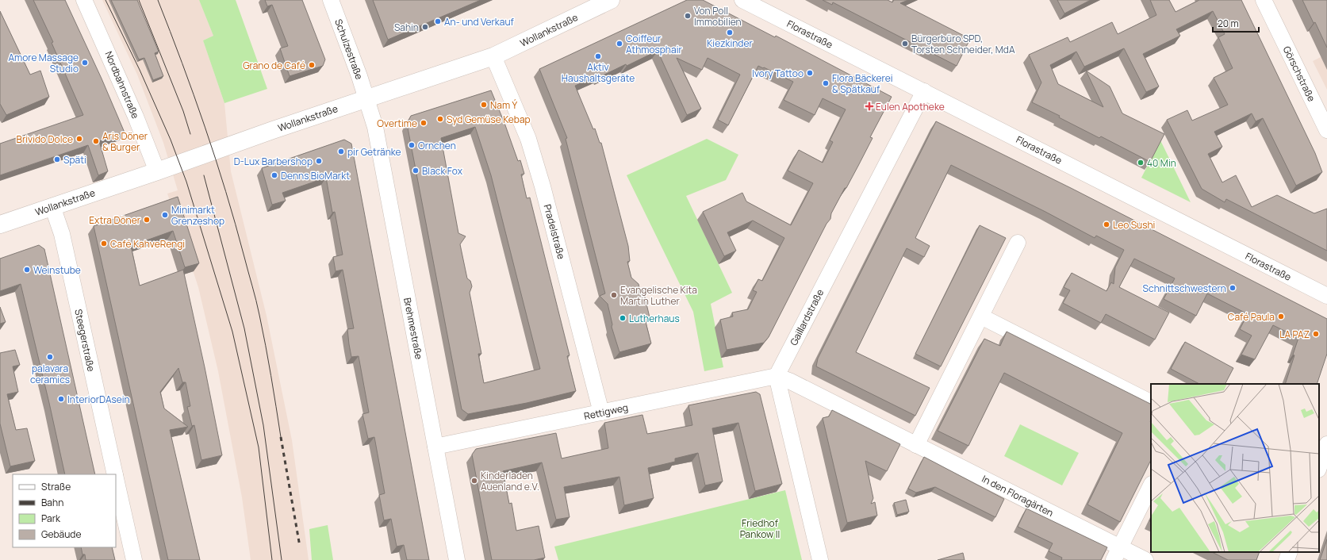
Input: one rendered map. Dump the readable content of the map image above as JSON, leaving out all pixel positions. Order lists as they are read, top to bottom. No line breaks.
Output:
{"streets":{"main road":["Wollankstraße"],"street":["Florastraße","Schulzestraße","Görschstraße","Nordbahnstraße","Pradelstraße","Gaillardstraße","Brehmestraße","Steegerstraße","Rettigweg","In den Floragärten"]},"crossings":[["Wollankstraße","Schulzestraße"],["Wollankstraße","Nordbahnstraße"],["Wollankstraße","Pradelstraße"],["Wollankstraße","Brehmestraße"],["Wollankstraße","Steegerstraße"],["Florastraße","Gaillardstraße"],["Schulzestraße","Brehmestraße"],["Pradelstraße","Rettigweg"],["Gaillardstraße","Rettigweg"],["Gaillardstraße","In den Floragärten"],["Brehmestraße","Rettigweg"],["Rettigweg","In den Floragärten"]],"parks":["Friedhof Pankow II"],"places":{"other":["Von Poll Immobilien","An- und Verkauf","Sahin","Kiezkinder","Coiffeur Athmosphair","Bürgerbüro SPD, Torsten Schneider, MdA","Aktiv Haushaltsgeräte","Amore Massage Studio","Grano de Café","Ivory Tattoo","Flora Bäckerei & Spätkauf","Nam Ý","Syd Gemüse Kebap","Overtime","Brivido Dolce","Aris Döner & Burger","Ornchen","pir Getränke","Späti","D-Lux Barbershop","40 Min","Black Fox","Denns BioMarkt","Minimarkt Grenzeshop","Extra Döner","Leo Sushi","Café KahveRengi","Weinstube","Schnittschwestern","Evangelische Kita Martin Luther","Café Paula","Lutherhaus","LA PAZ","palavara ceramics","InteriorDAsein","Kinderladen Auenland e.V."],"health":["Eulen Apotheke"]},"legend":["Straße","Bahn","Park","Gebäude"],"scale_bar":"20 m"}
